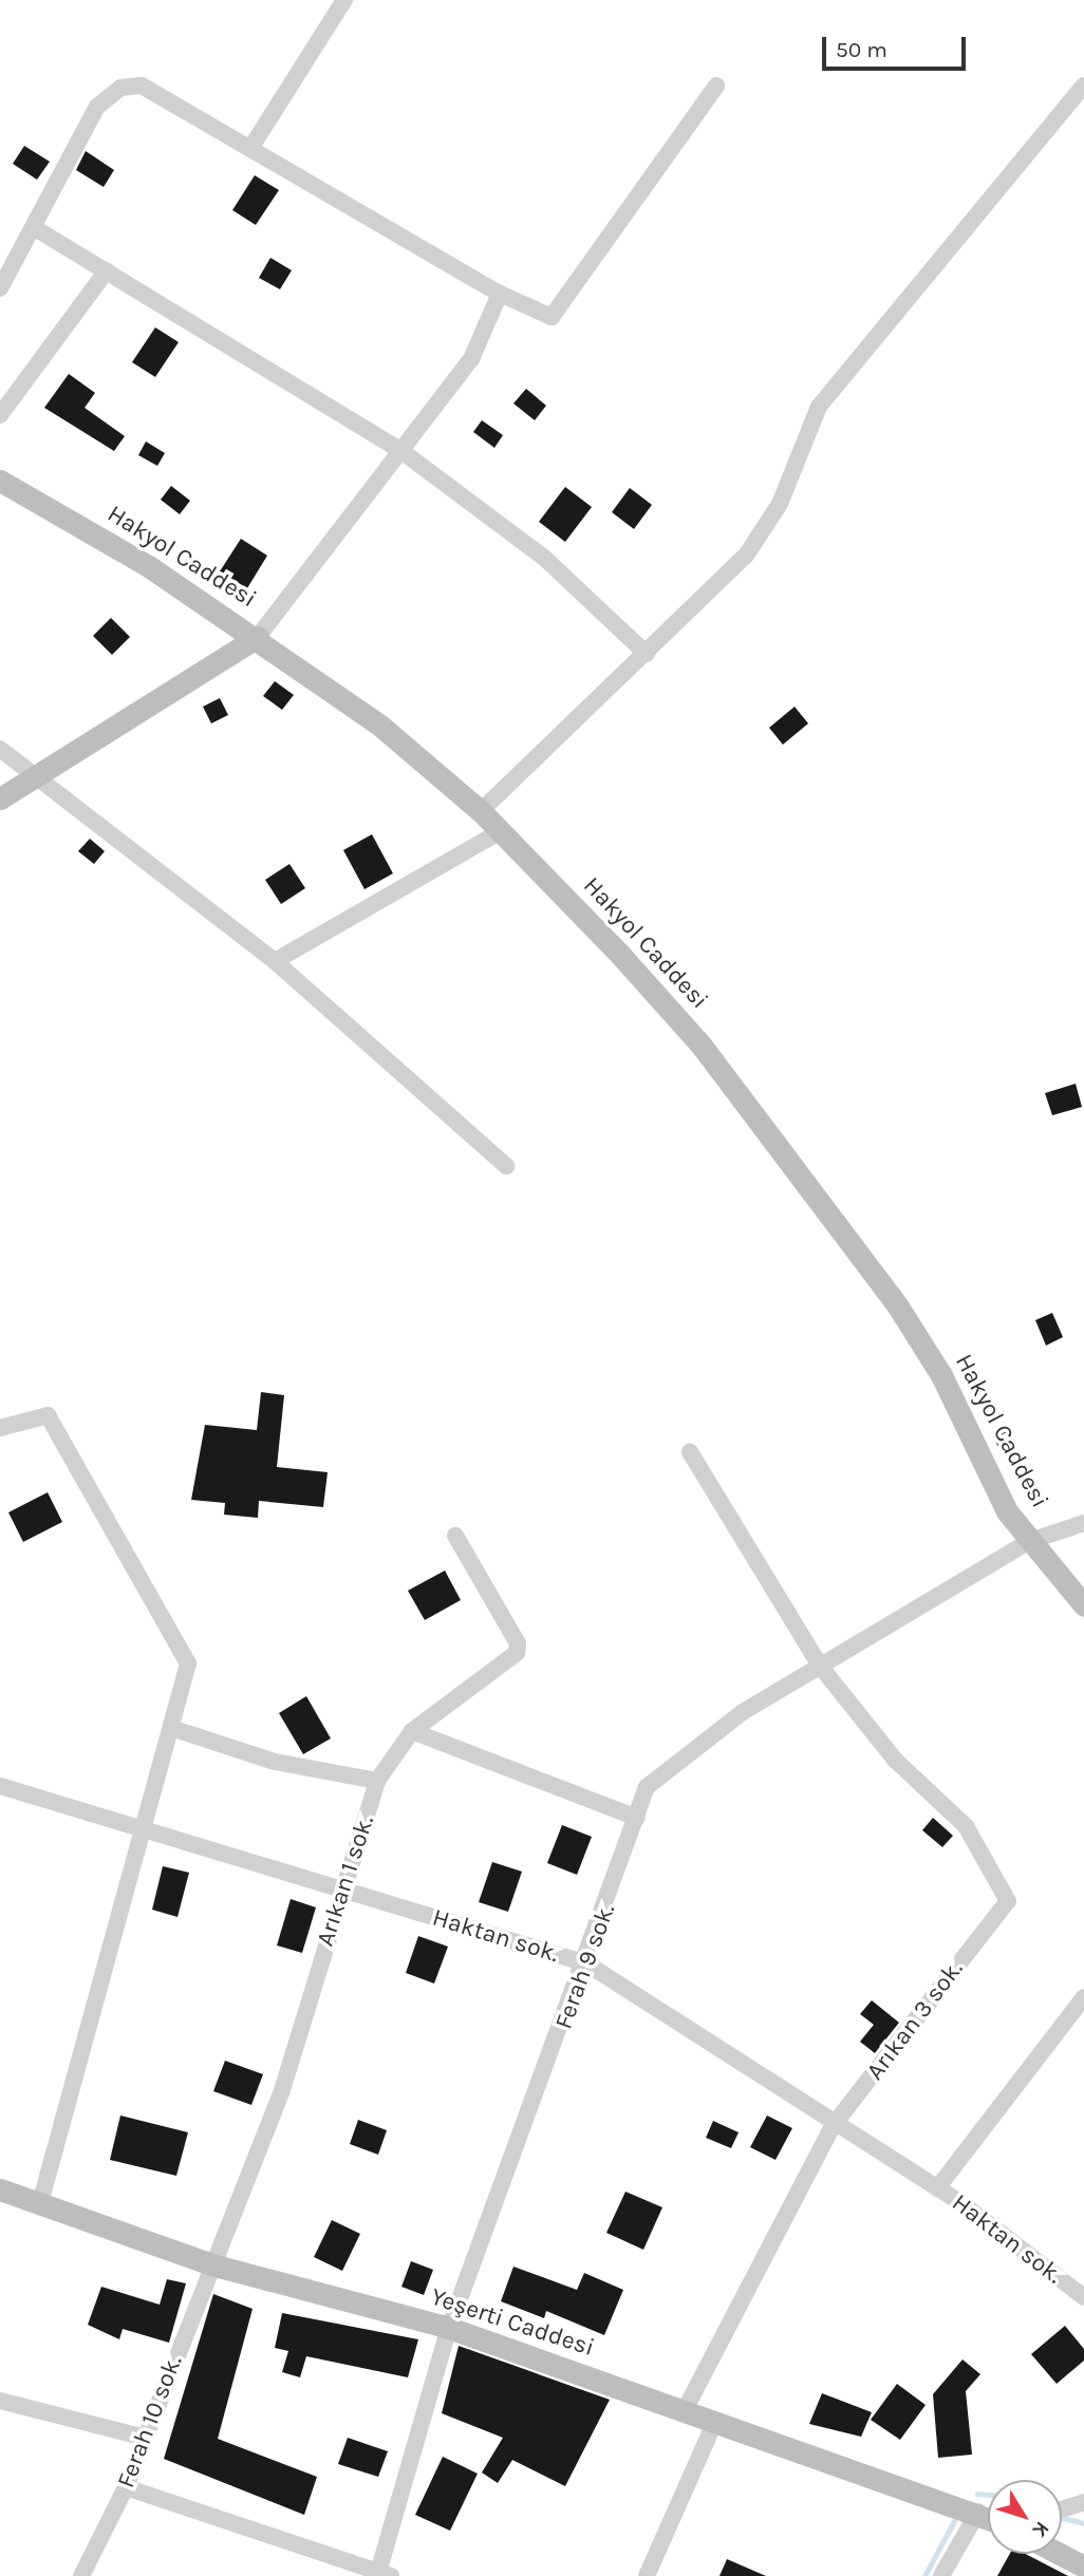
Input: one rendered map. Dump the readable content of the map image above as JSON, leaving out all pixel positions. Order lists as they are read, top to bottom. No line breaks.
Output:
{"streets":{"street":["Hakyol Caddesi","Arıkan 1 sok.","Haktan sok.","Ferah 9 sok.","Arıkan 3 sok.","Yeşerti Caddesi","Ferah 10 sok."]},"crossings":[["Hakyol Caddesi","Ferah 9 sok."],["Arıkan 1 sok.","Haktan sok."],["Arıkan 1 sok.","Yeşerti Caddesi"],["Arıkan 1 sok.","Ferah 10 sok."],["Haktan sok.","Ferah 9 sok."],["Haktan sok.","Arıkan 3 sok."],["Ferah 9 sok.","Arıkan 3 sok."],["Ferah 9 sok.","Yeşerti Caddesi"],["Arıkan 3 sok.","Yeşerti Caddesi"],["Yeşerti Caddesi","Ferah 10 sok."]],"scale_bar":"50 m","north":"bottom right"}
